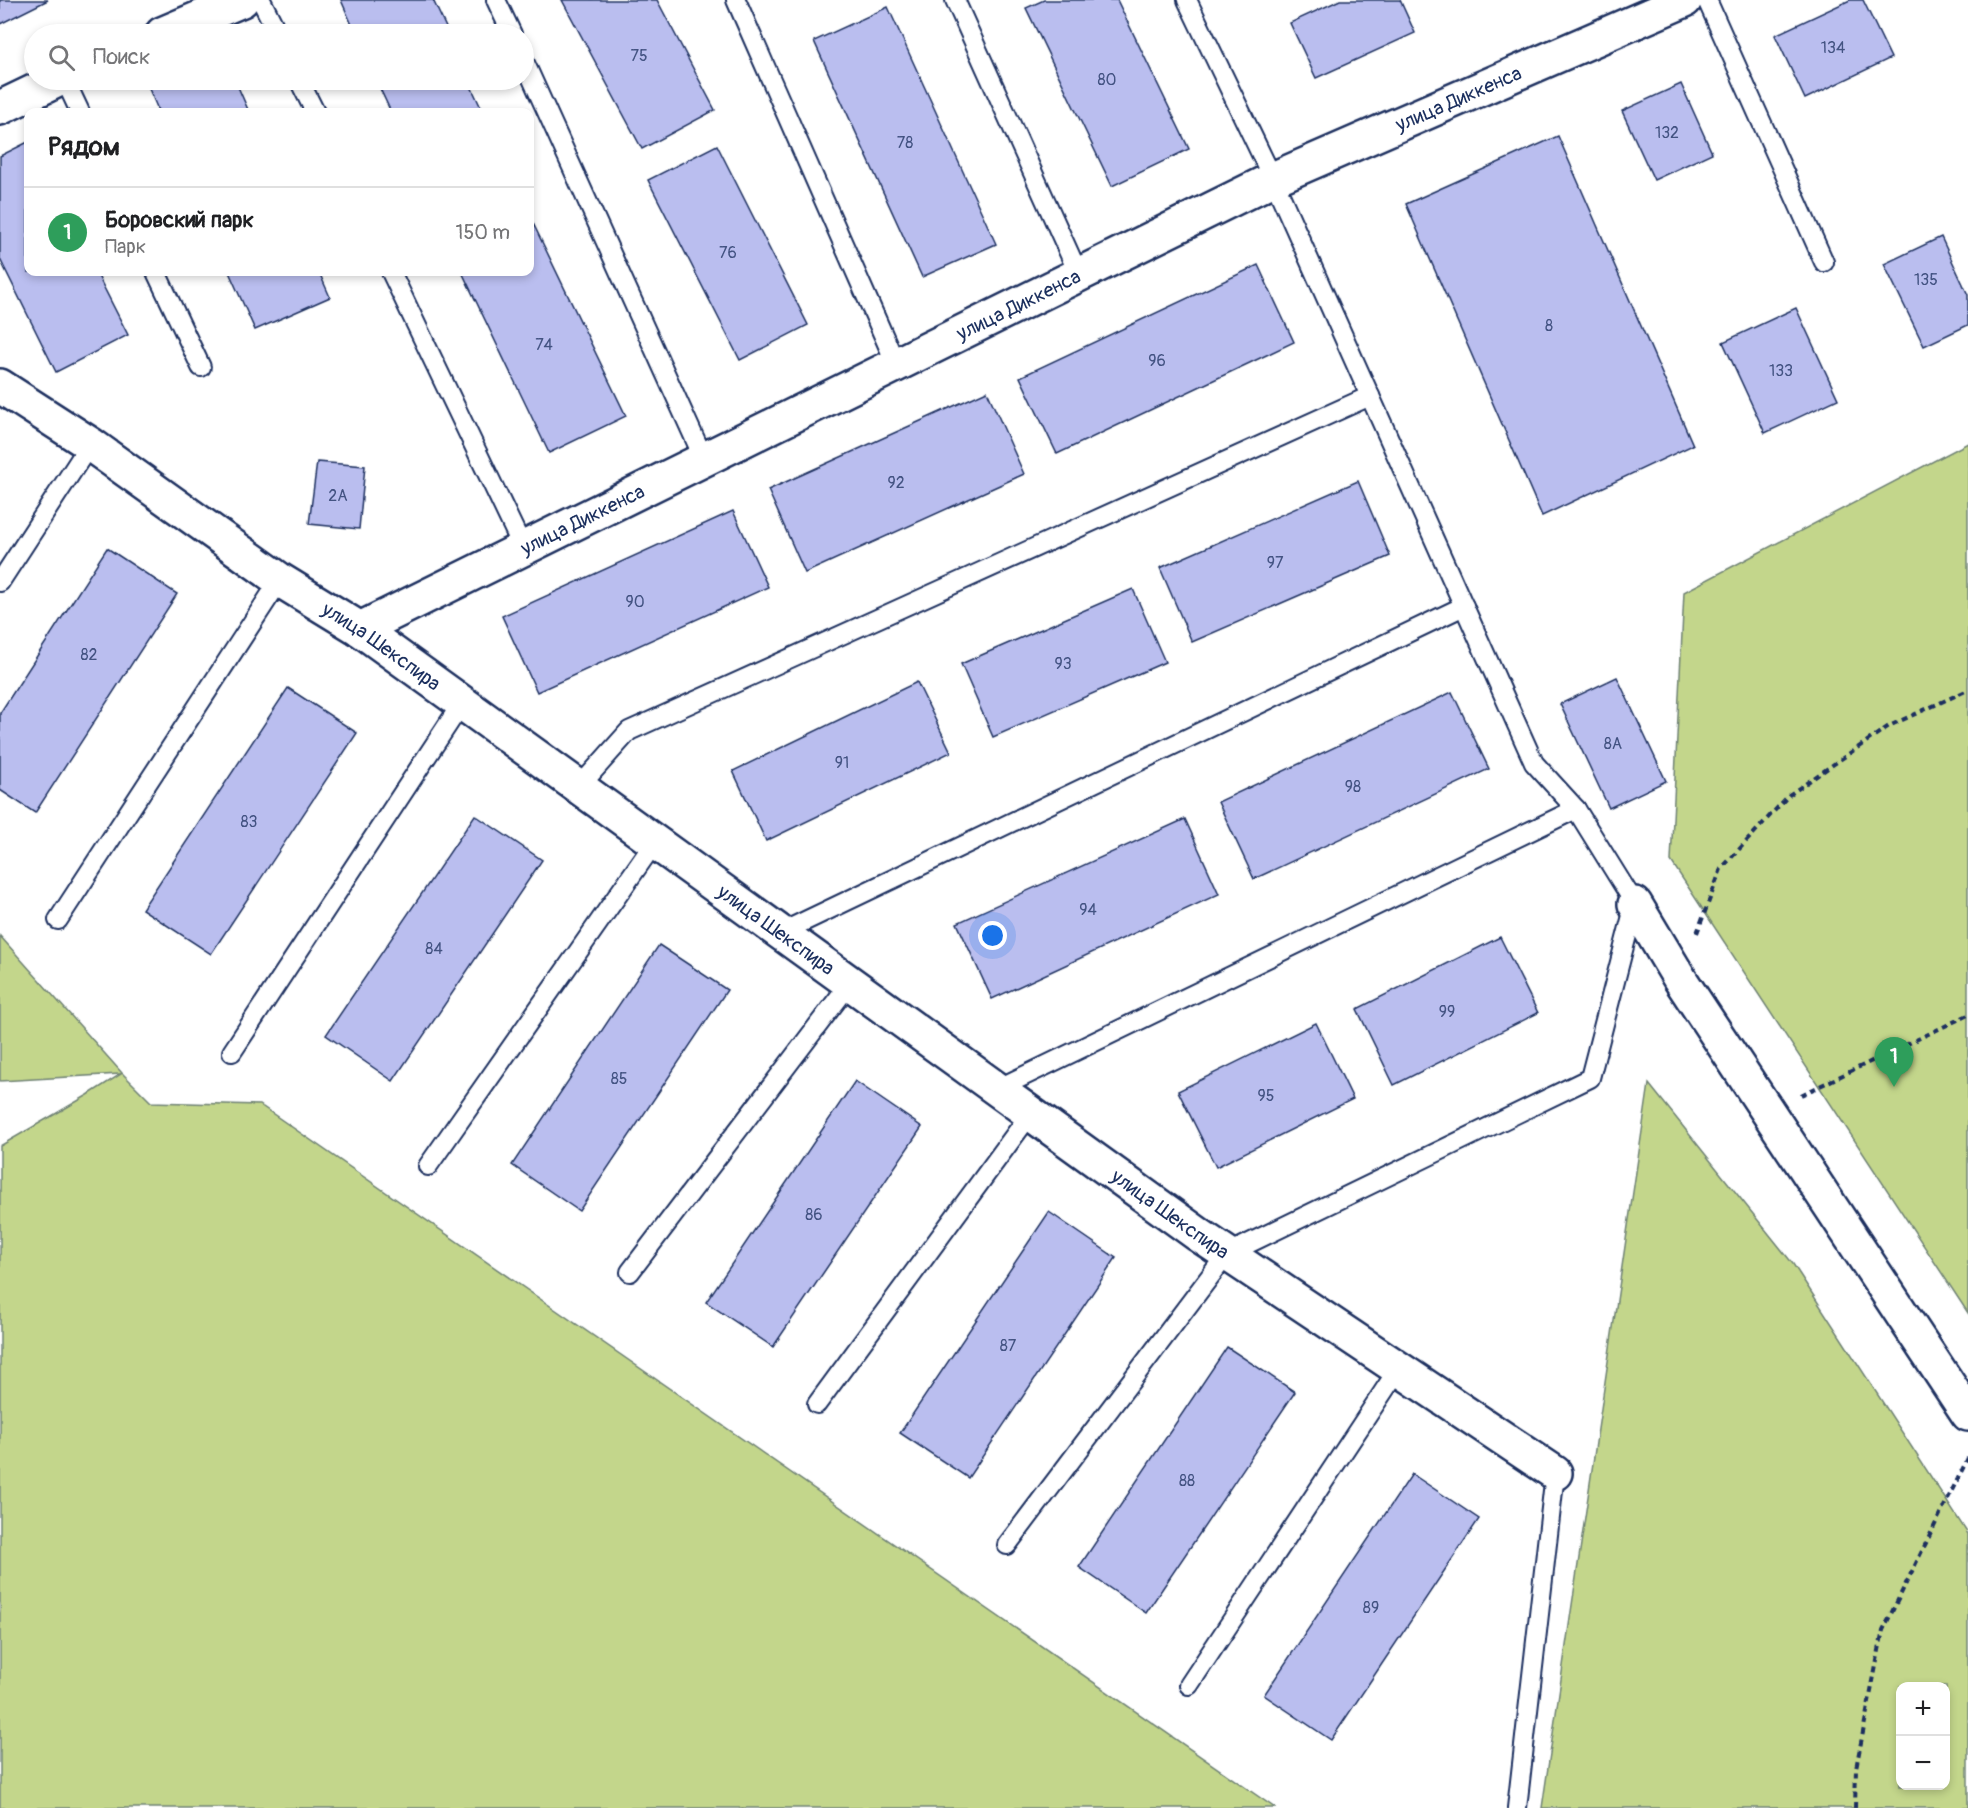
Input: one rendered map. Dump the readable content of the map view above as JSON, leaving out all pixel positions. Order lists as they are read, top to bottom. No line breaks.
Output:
{"streets":{"street":["улица Диккенса","улица Шекспира"]},"crossings":[["улица Диккенса","улица Шекспира"]],"house_numbers":["134","75","80","132","78","76","135","8","74","96","133","92","2А","97","90","82","93","8А","91","98","83","94","84","99","85","95","86","87","88","89"],"page":{"search":"Поиск","heading":"Рядом","list":[{"mark":"1","name":"Боровский парк","note":"Парк","value":"150 m"}],"pins":"1","map_buttons":["+","−"]}}
